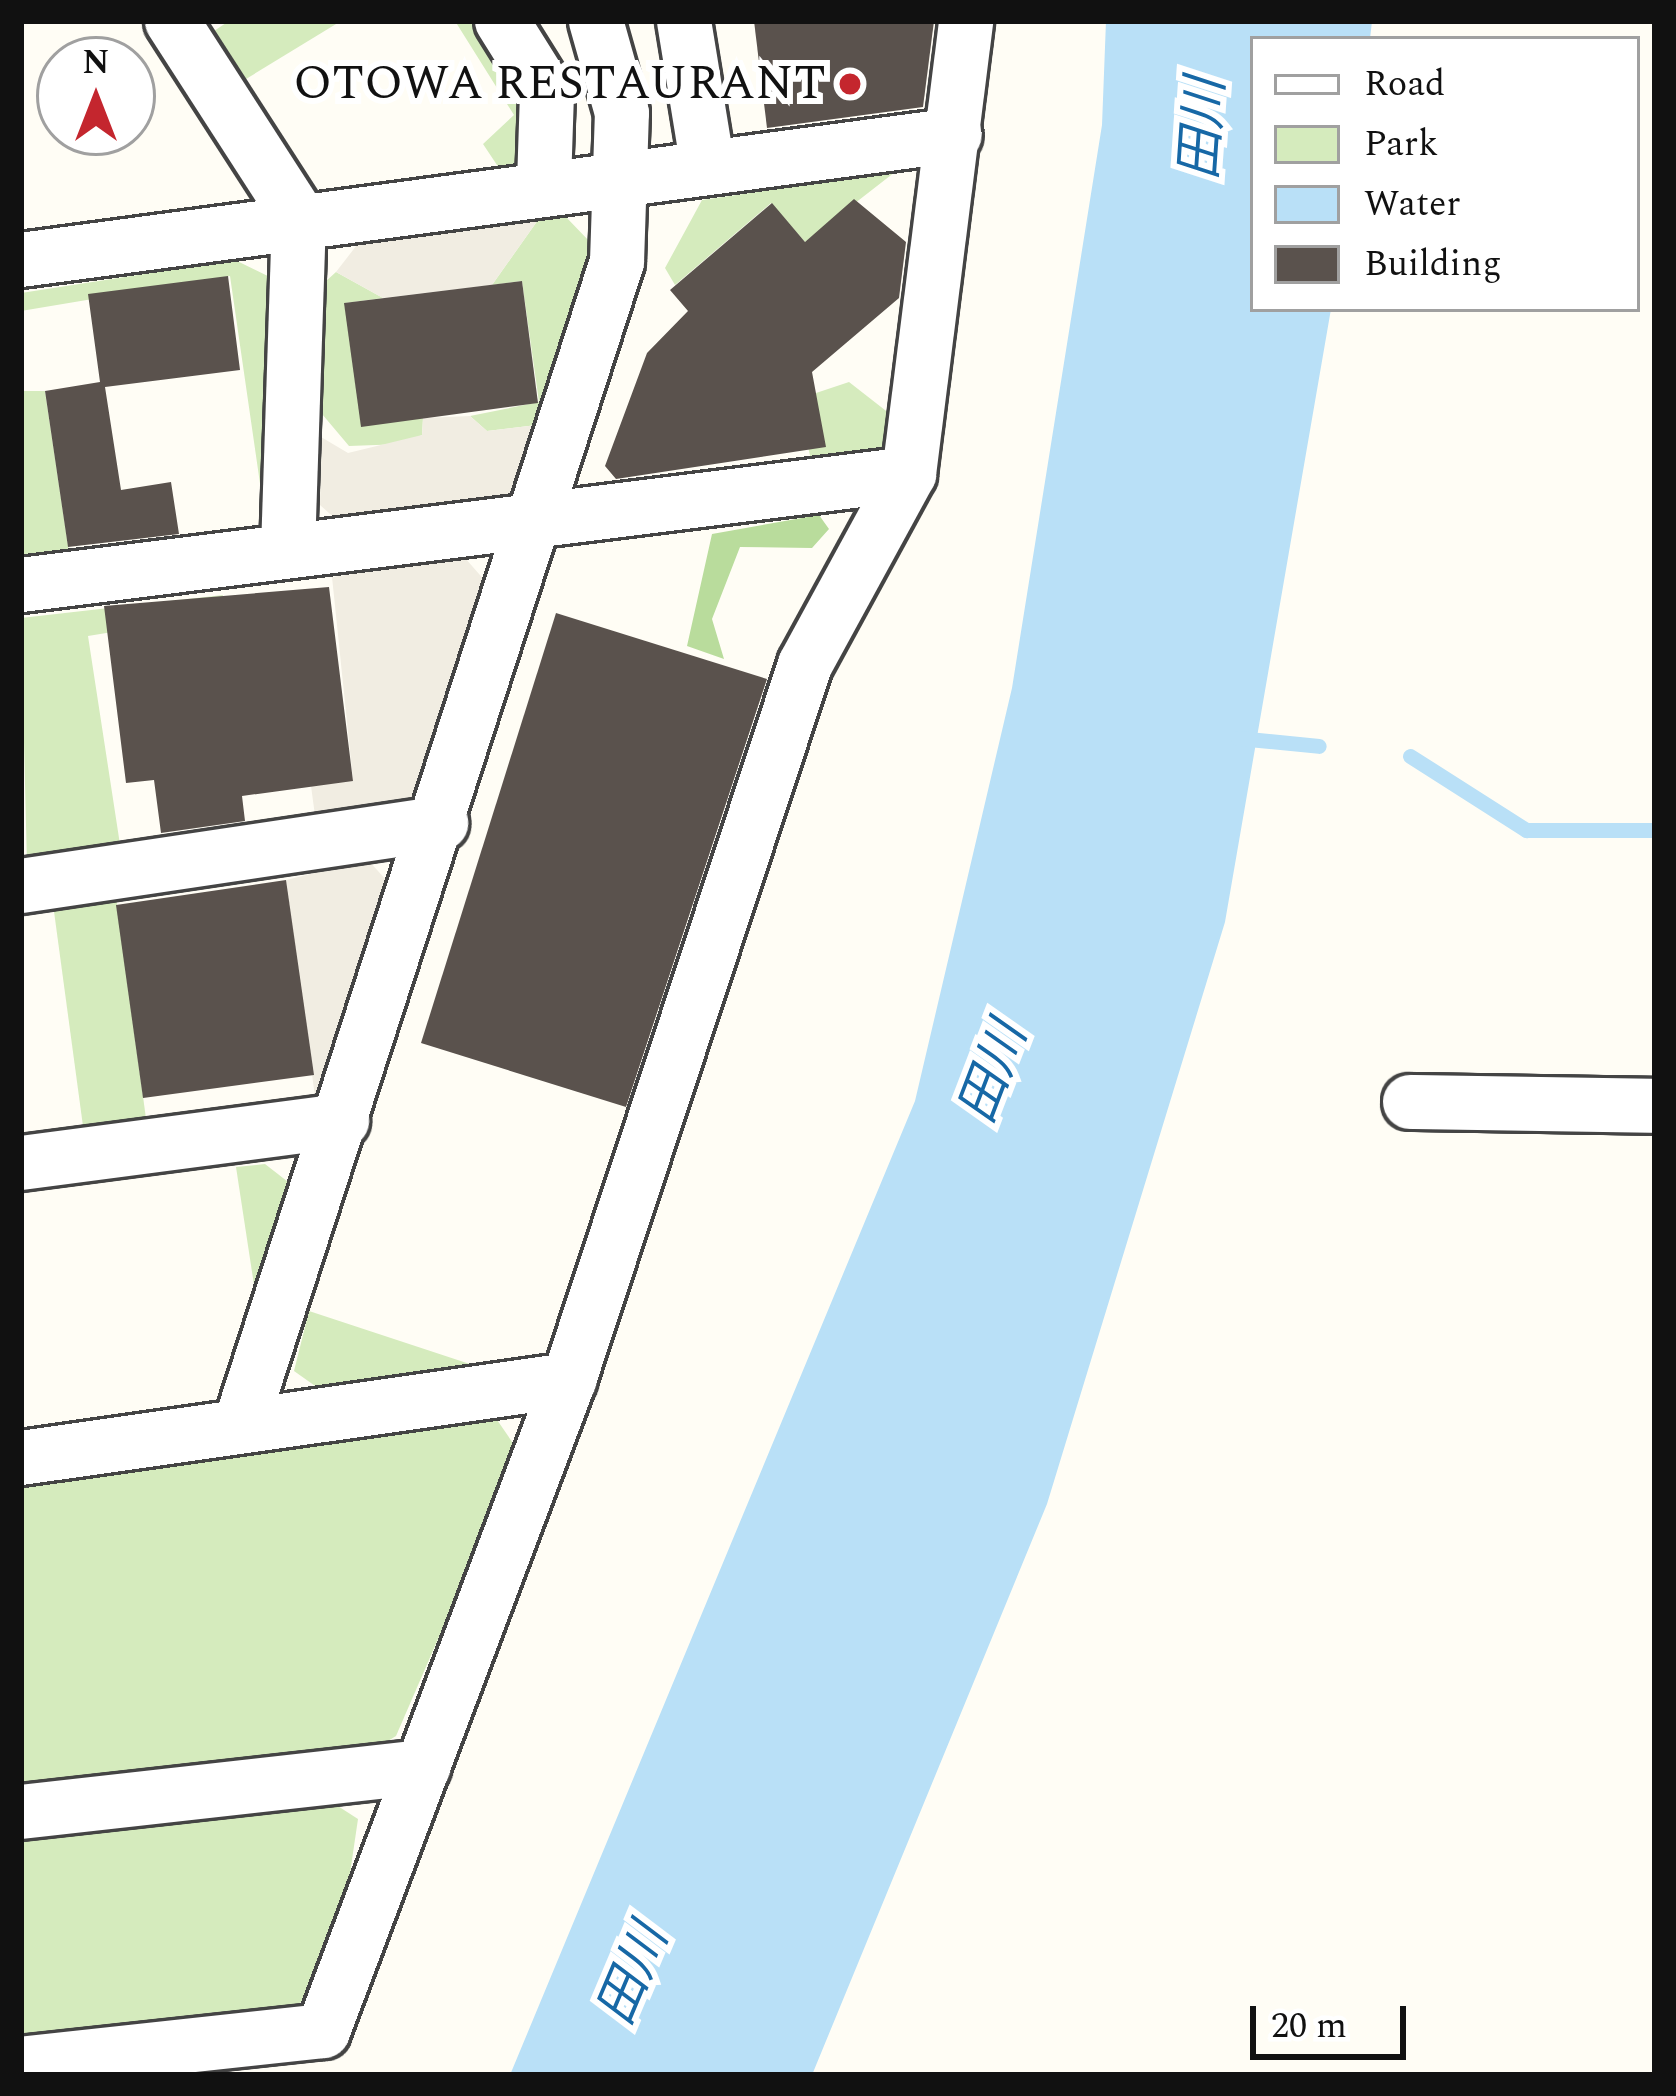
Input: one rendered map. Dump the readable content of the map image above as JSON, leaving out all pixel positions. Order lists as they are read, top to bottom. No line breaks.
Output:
{"water":["田川"],"places":["OTOWA RESTAURANT"],"legend":["Road","Park","Water","Building"],"scale_bar":"20 m","north":"top"}
